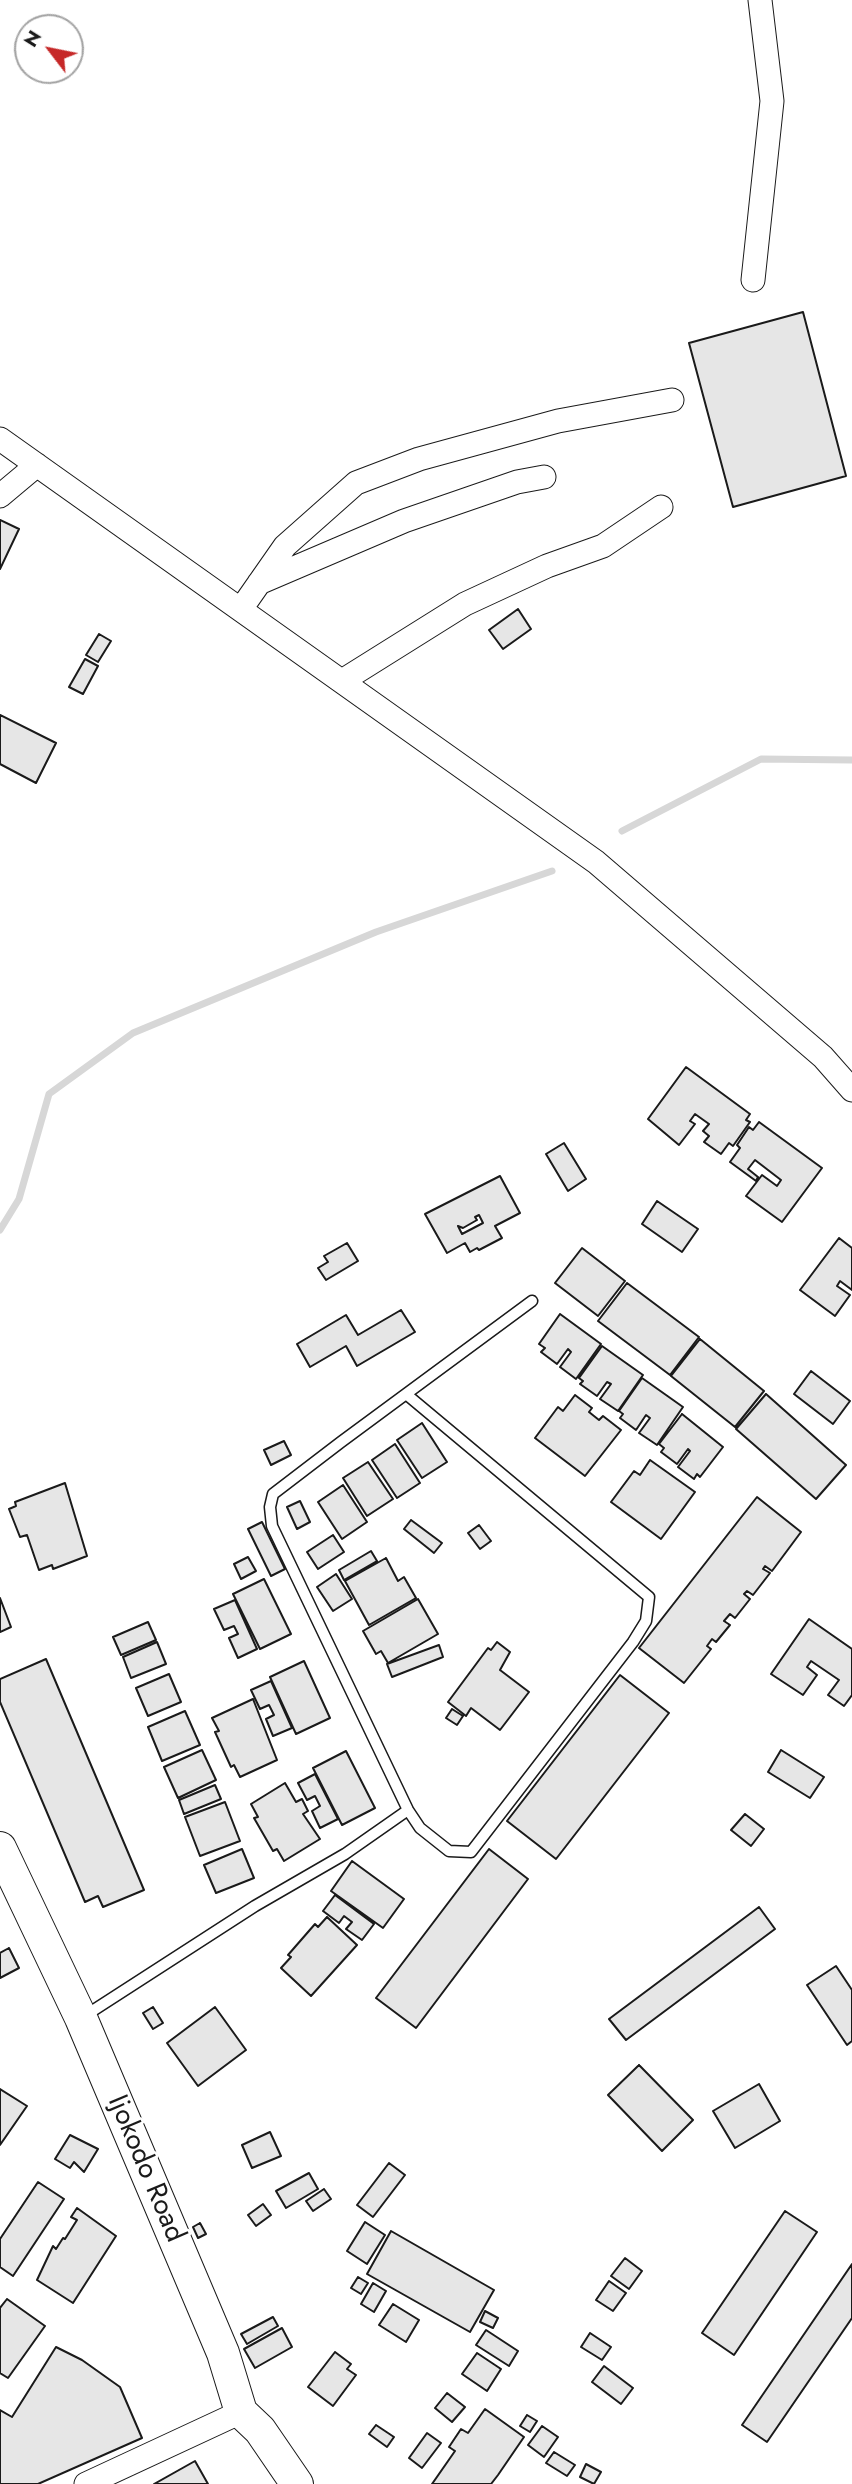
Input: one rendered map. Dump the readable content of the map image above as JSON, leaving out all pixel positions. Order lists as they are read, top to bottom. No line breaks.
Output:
{"streets":{"main road":["Ijokodo Road"]},"north":"top left"}
